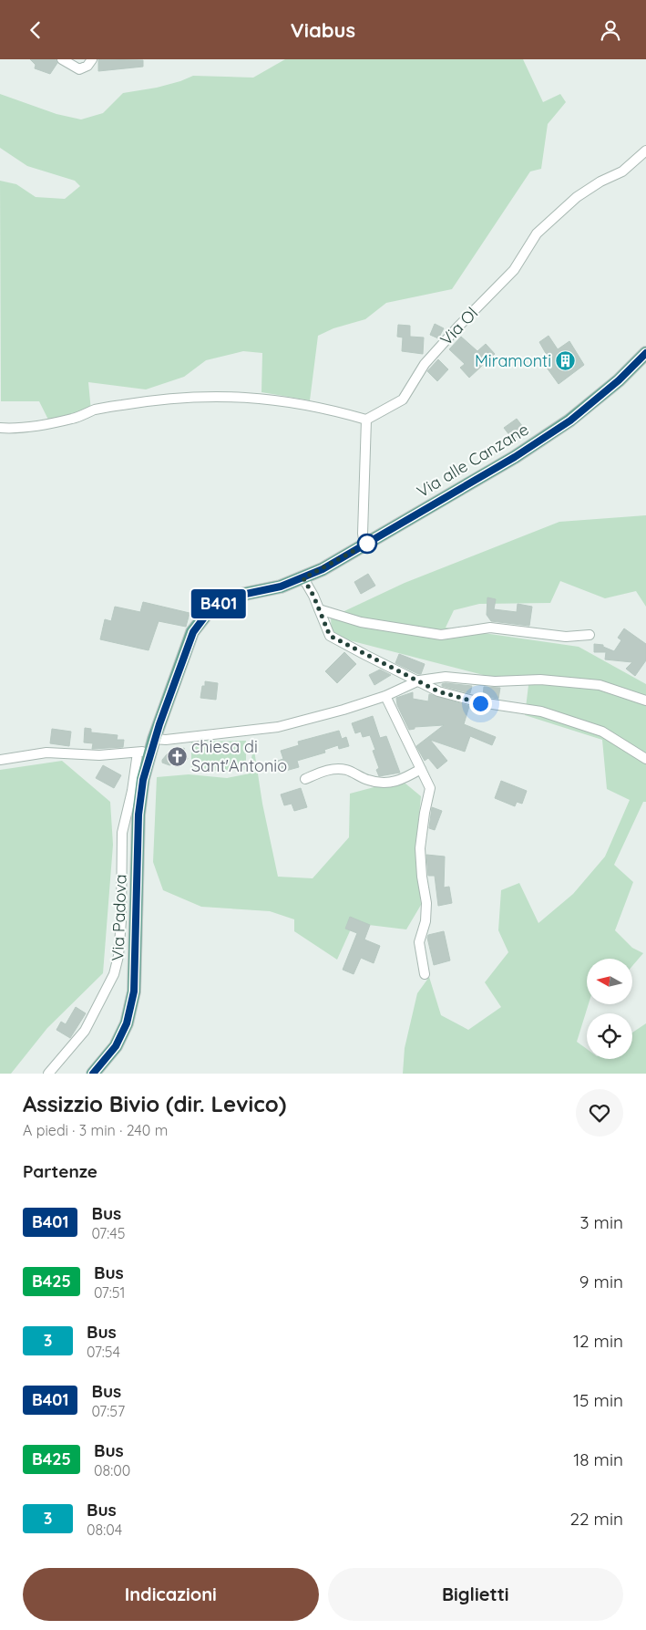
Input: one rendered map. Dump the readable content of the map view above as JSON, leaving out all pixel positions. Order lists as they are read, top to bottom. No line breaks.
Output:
{"streets":{"main road":["Via alle Canzane","Via Padova"],"street":["Via Ol"]},"crossings":[["Via alle Canzane","Via Padova"]],"places":{"building":["Miramonti"],"church":["chiesa di Sant'Antonio"]},"lines":["bus line B401"],"north":"left","page":{"header":"Viabus","on_map":"B401","heading":[["Assizzio Bivio (dir. Levico)","A piedi · 3 min · 240 m"],"Partenze"],"list":[{"mark":"B401","name":"Bus","note":"07:45","value":"3 min"},{"mark":"B425","name":"Bus","note":"07:51","value":"9 min"},{"mark":"3","name":"Bus","note":"07:54","value":"12 min"},{"mark":"B401","name":"Bus","note":"07:57","value":"15 min"},{"mark":"B425","name":"Bus","note":"08:00","value":"18 min"},{"mark":"3","name":"Bus","note":"08:04","value":"22 min"}],"buttons":["Indicazioni","Biglietti"]}}
